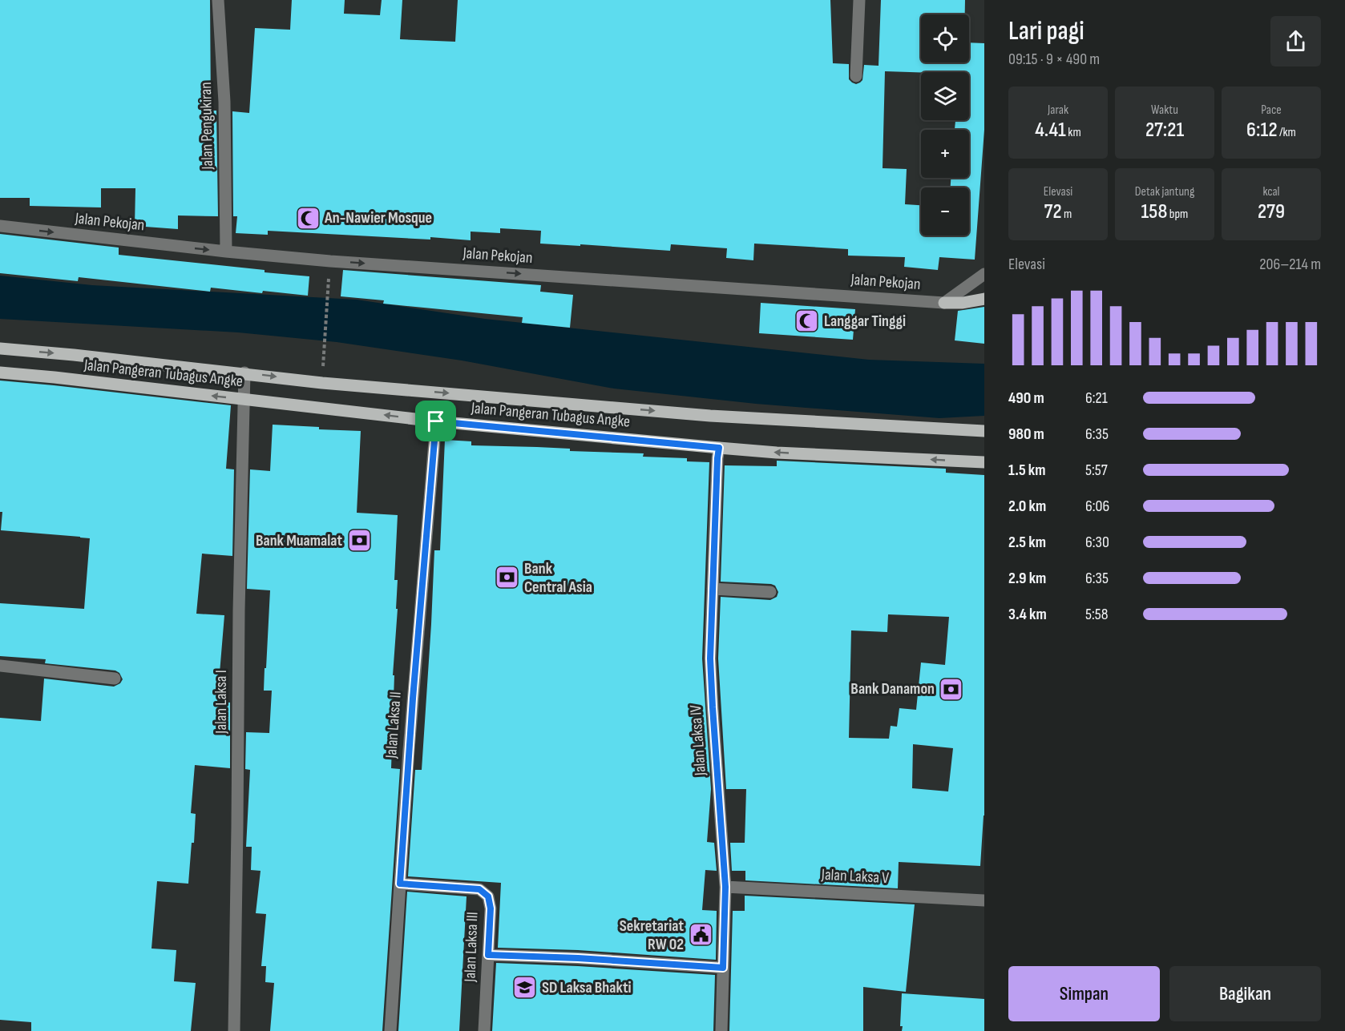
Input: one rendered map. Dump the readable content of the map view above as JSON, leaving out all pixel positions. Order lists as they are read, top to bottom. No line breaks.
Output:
{"streets":{"main road":["Jalan Pangeran Tubagus Angke"],"street":["Jalan Pengukiran","Jalan Pekojan","Jalan Laksa I","Jalan Laksa II","Jalan Laksa IV","Jalan Laksa V","Jalan Laksa III"]},"crossings":[["Jalan Pengukiran","Jalan Pekojan"],["Jalan Pangeran Tubagus Angke","Jalan Laksa I"],["Jalan Pangeran Tubagus Angke","Jalan Laksa II"],["Jalan Pangeran Tubagus Angke","Jalan Laksa IV"],["Jalan Laksa II","Jalan Laksa III"],["Jalan Laksa IV","Jalan Laksa V"]],"one_way":["Jalan Pekojan"],"places":{"mosque":["An-Nawier Mosque","Langgar Tinggi"],"bank":["Bank Muamalat","Bank Central Asia","Bank Danamon"],"public building":["Sekretariat RW 02"],"school or university":["SD Laksa Bhakti"]},"page":{"heading":["Lari pagi","09:15 · 9 × 490 m"],"map_buttons":["+","−"],"stats":[["Jarak","4.41 km"],["Waktu","27:21"],["Pace","6:12 /km"],["Elevasi","72 m"],["Detak jantung","158 bpm"],["kcal","279"]],"chart":["Elevasi","206–214 m"],"list":[{"name":"490 m","note":"6:21"},{"name":"980 m","note":"6:35"},{"name":"1.5 km","note":"5:57"},{"name":"2.0 km","note":"6:06"},{"name":"2.5 km","note":"6:30"},{"name":"2.9 km","note":"6:35"},{"name":"3.4 km","note":"5:58"}],"buttons":["Simpan","Bagikan"]}}
